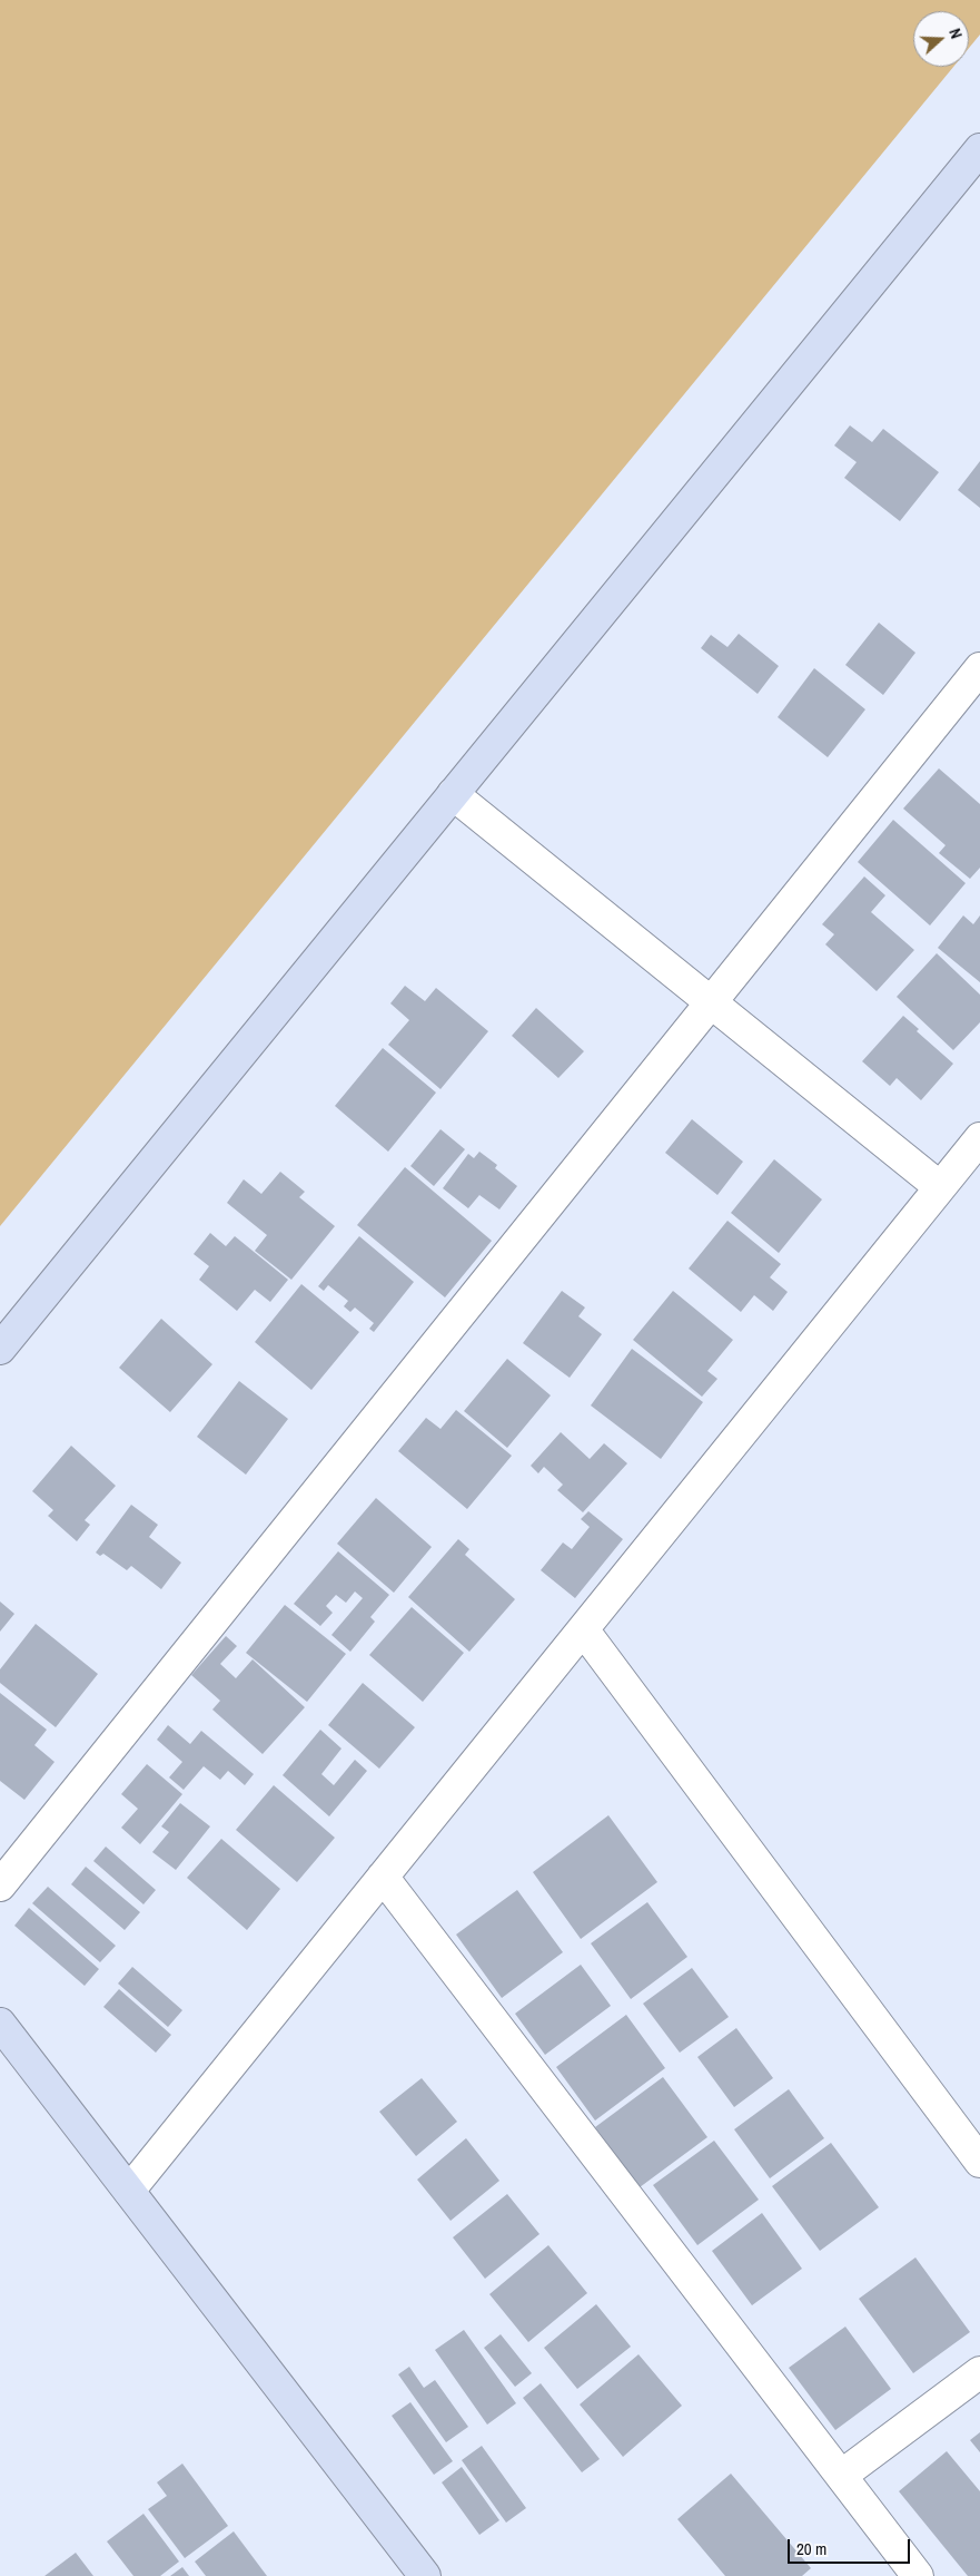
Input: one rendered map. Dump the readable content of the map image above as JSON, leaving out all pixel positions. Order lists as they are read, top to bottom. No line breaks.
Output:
{"scale_bar":"20 m","north":"right"}
